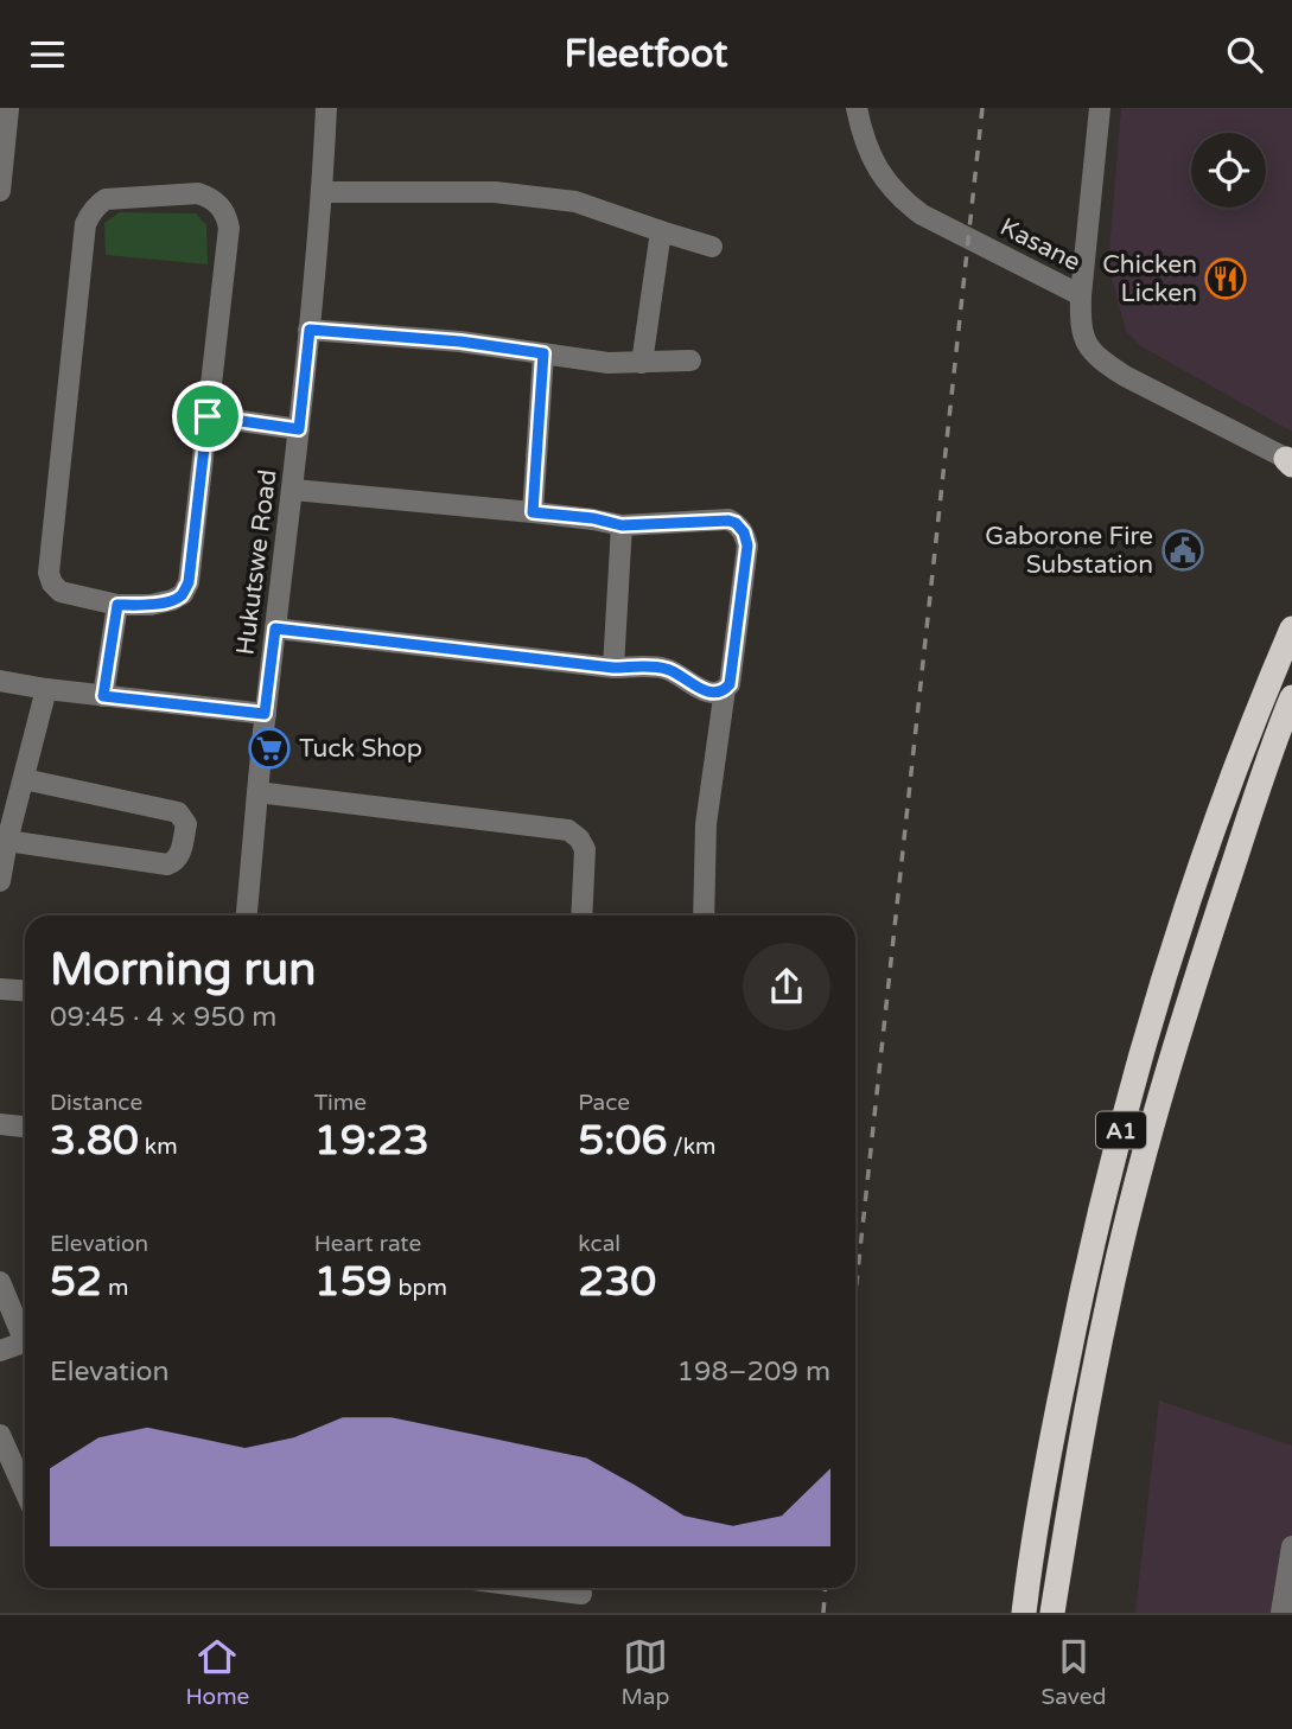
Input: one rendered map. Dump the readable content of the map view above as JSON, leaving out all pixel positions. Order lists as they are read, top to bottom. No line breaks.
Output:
{"streets":{"highway":["A1"],"street":["Kasane","Hukutswe Road"]},"places":{"restaurant":["Chicken Licken"],"public building":["Gaborone Fire Substation"],"supermarket":["Tuck Shop"]},"page":{"header":"Fleetfoot","heading":["Morning run","09:45 · 4 × 950 m"],"stats":[["Distance","3.80 km"],["Time","19:23"],["Pace","5:06 /km"],["Elevation","52 m"],["Heart rate","159 bpm"],["kcal","230"]],"chart":["Elevation","198–209 m"],"tabs":["Home","Map","Saved"]}}
